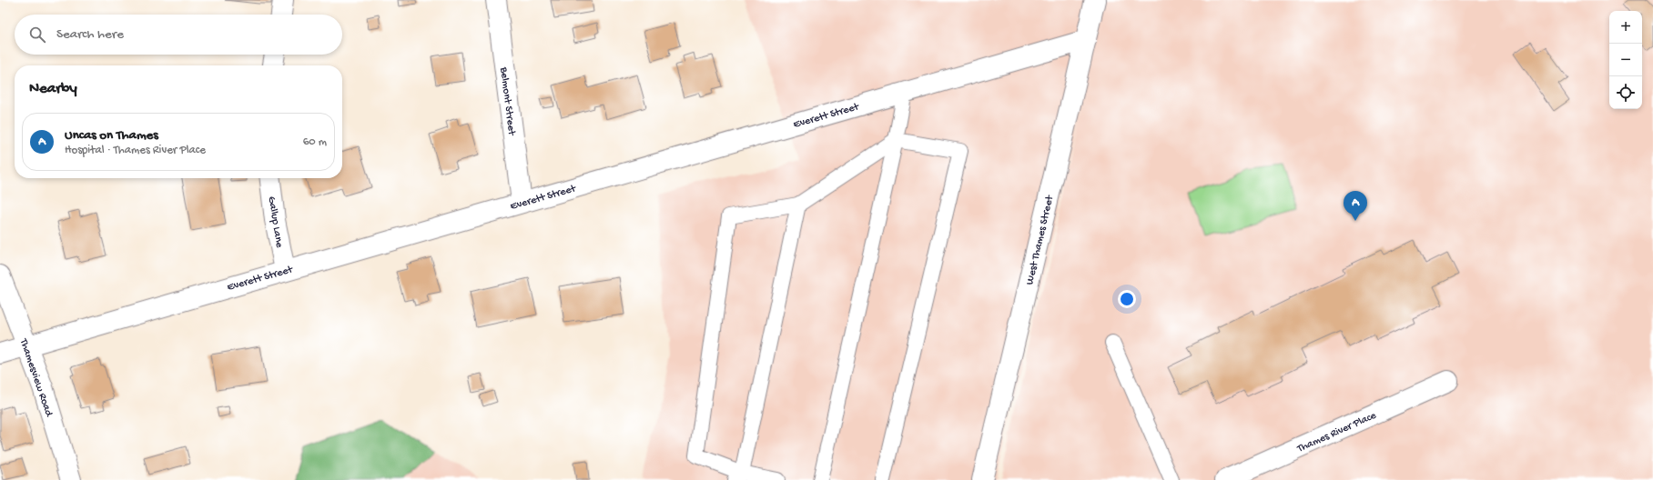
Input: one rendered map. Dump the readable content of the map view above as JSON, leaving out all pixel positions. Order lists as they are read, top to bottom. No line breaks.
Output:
{"streets":{"street":["Belmont Street","Everett Street","Gallup Lane","West Thames Street","Thamesview Road","Thames River Place"]},"crossings":[["Belmont Street","Everett Street"],["Everett Street","Gallup Lane"],["Everett Street","West Thames Street"],["Everett Street","Thamesview Road"]],"page":{"map_buttons":["+","−"],"search":"Search here","heading":"Nearby","list":[{"mark":"A","name":"Uncas on Thames","note":"Hospital · Thames River Place","value":"60 m"}],"pins":"A"}}
